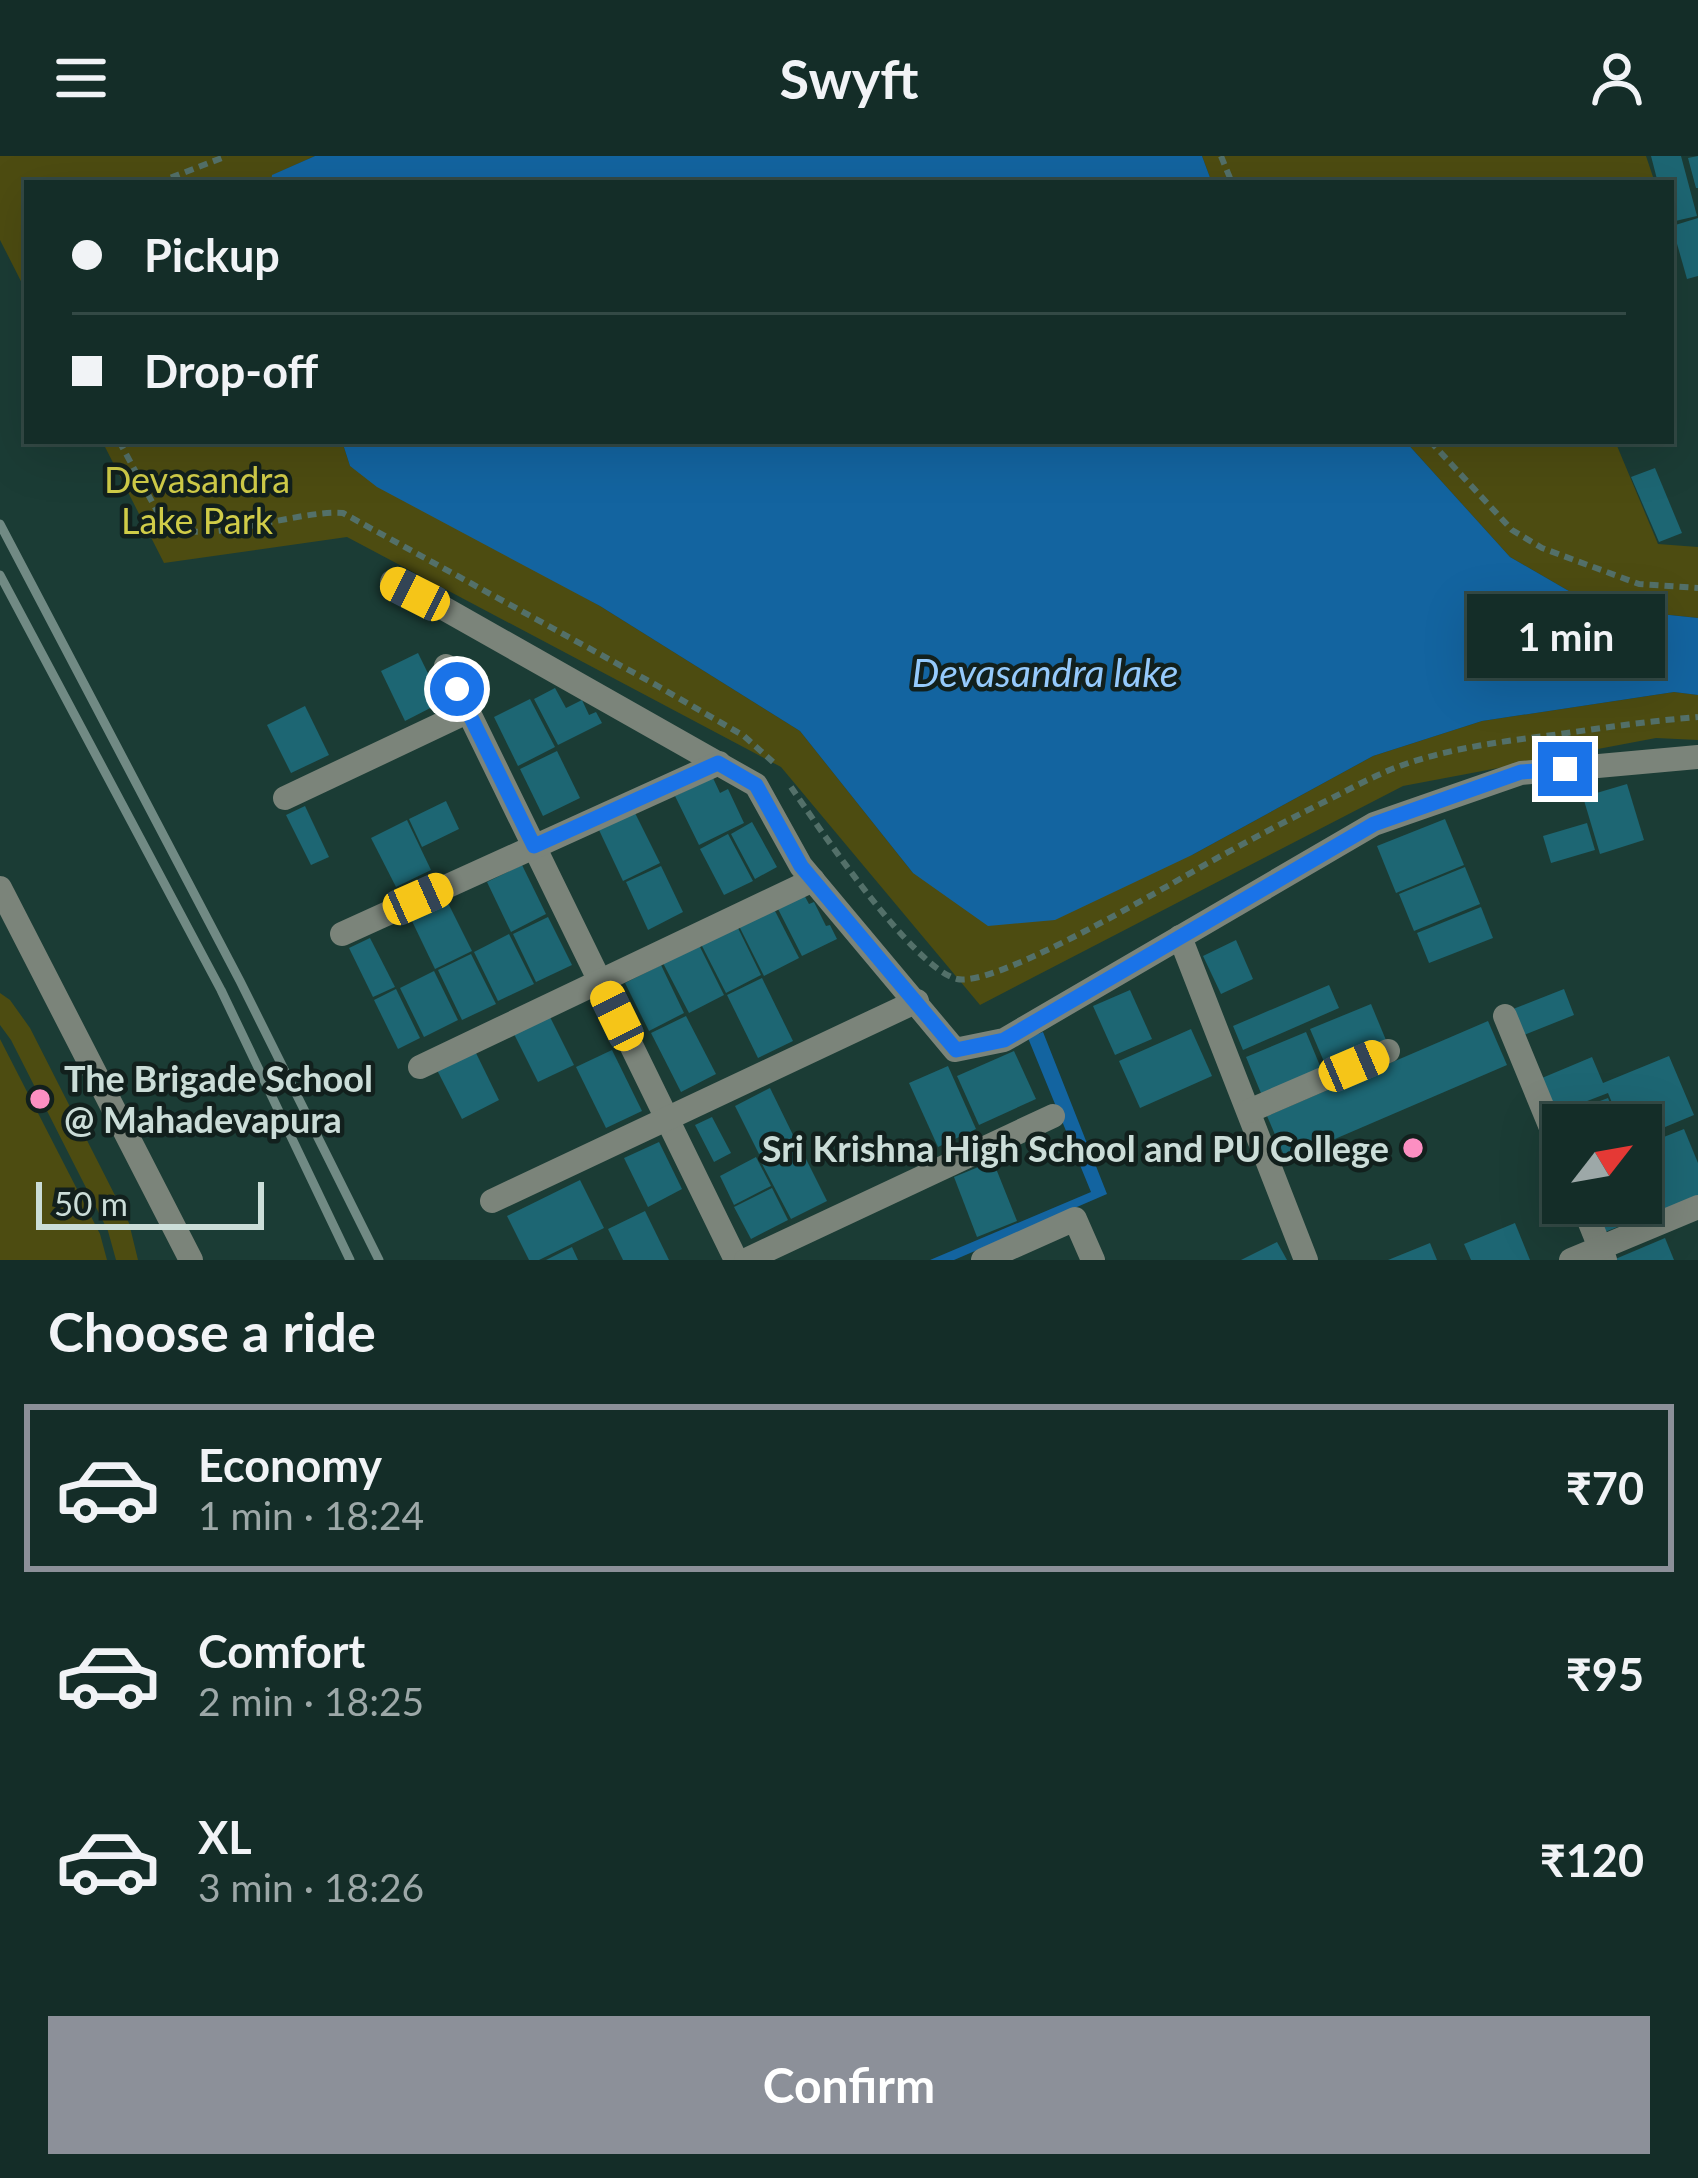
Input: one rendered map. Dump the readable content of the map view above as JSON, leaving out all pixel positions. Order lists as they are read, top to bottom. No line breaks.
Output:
{"water":["Devasandra lake"],"parks":["Devasandra Lake Park"],"places":["The Brigade School @ Mahadevapura","Sri Krishna High School and PU College"],"scale_bar":"50 m","north":"top right","page":{"header":"Swyft","banner":["Pickup","Drop-off"],"bubble":"1 min","scale":"50 m","heading":"Choose a ride","list":[{"name":"Economy","note":"1 min · 18:24","value":"₹70"},{"name":"Comfort","note":"2 min · 18:25","value":"₹95"},{"name":"XL","note":"3 min · 18:26","value":"₹120"}],"buttons":"Confirm"}}
